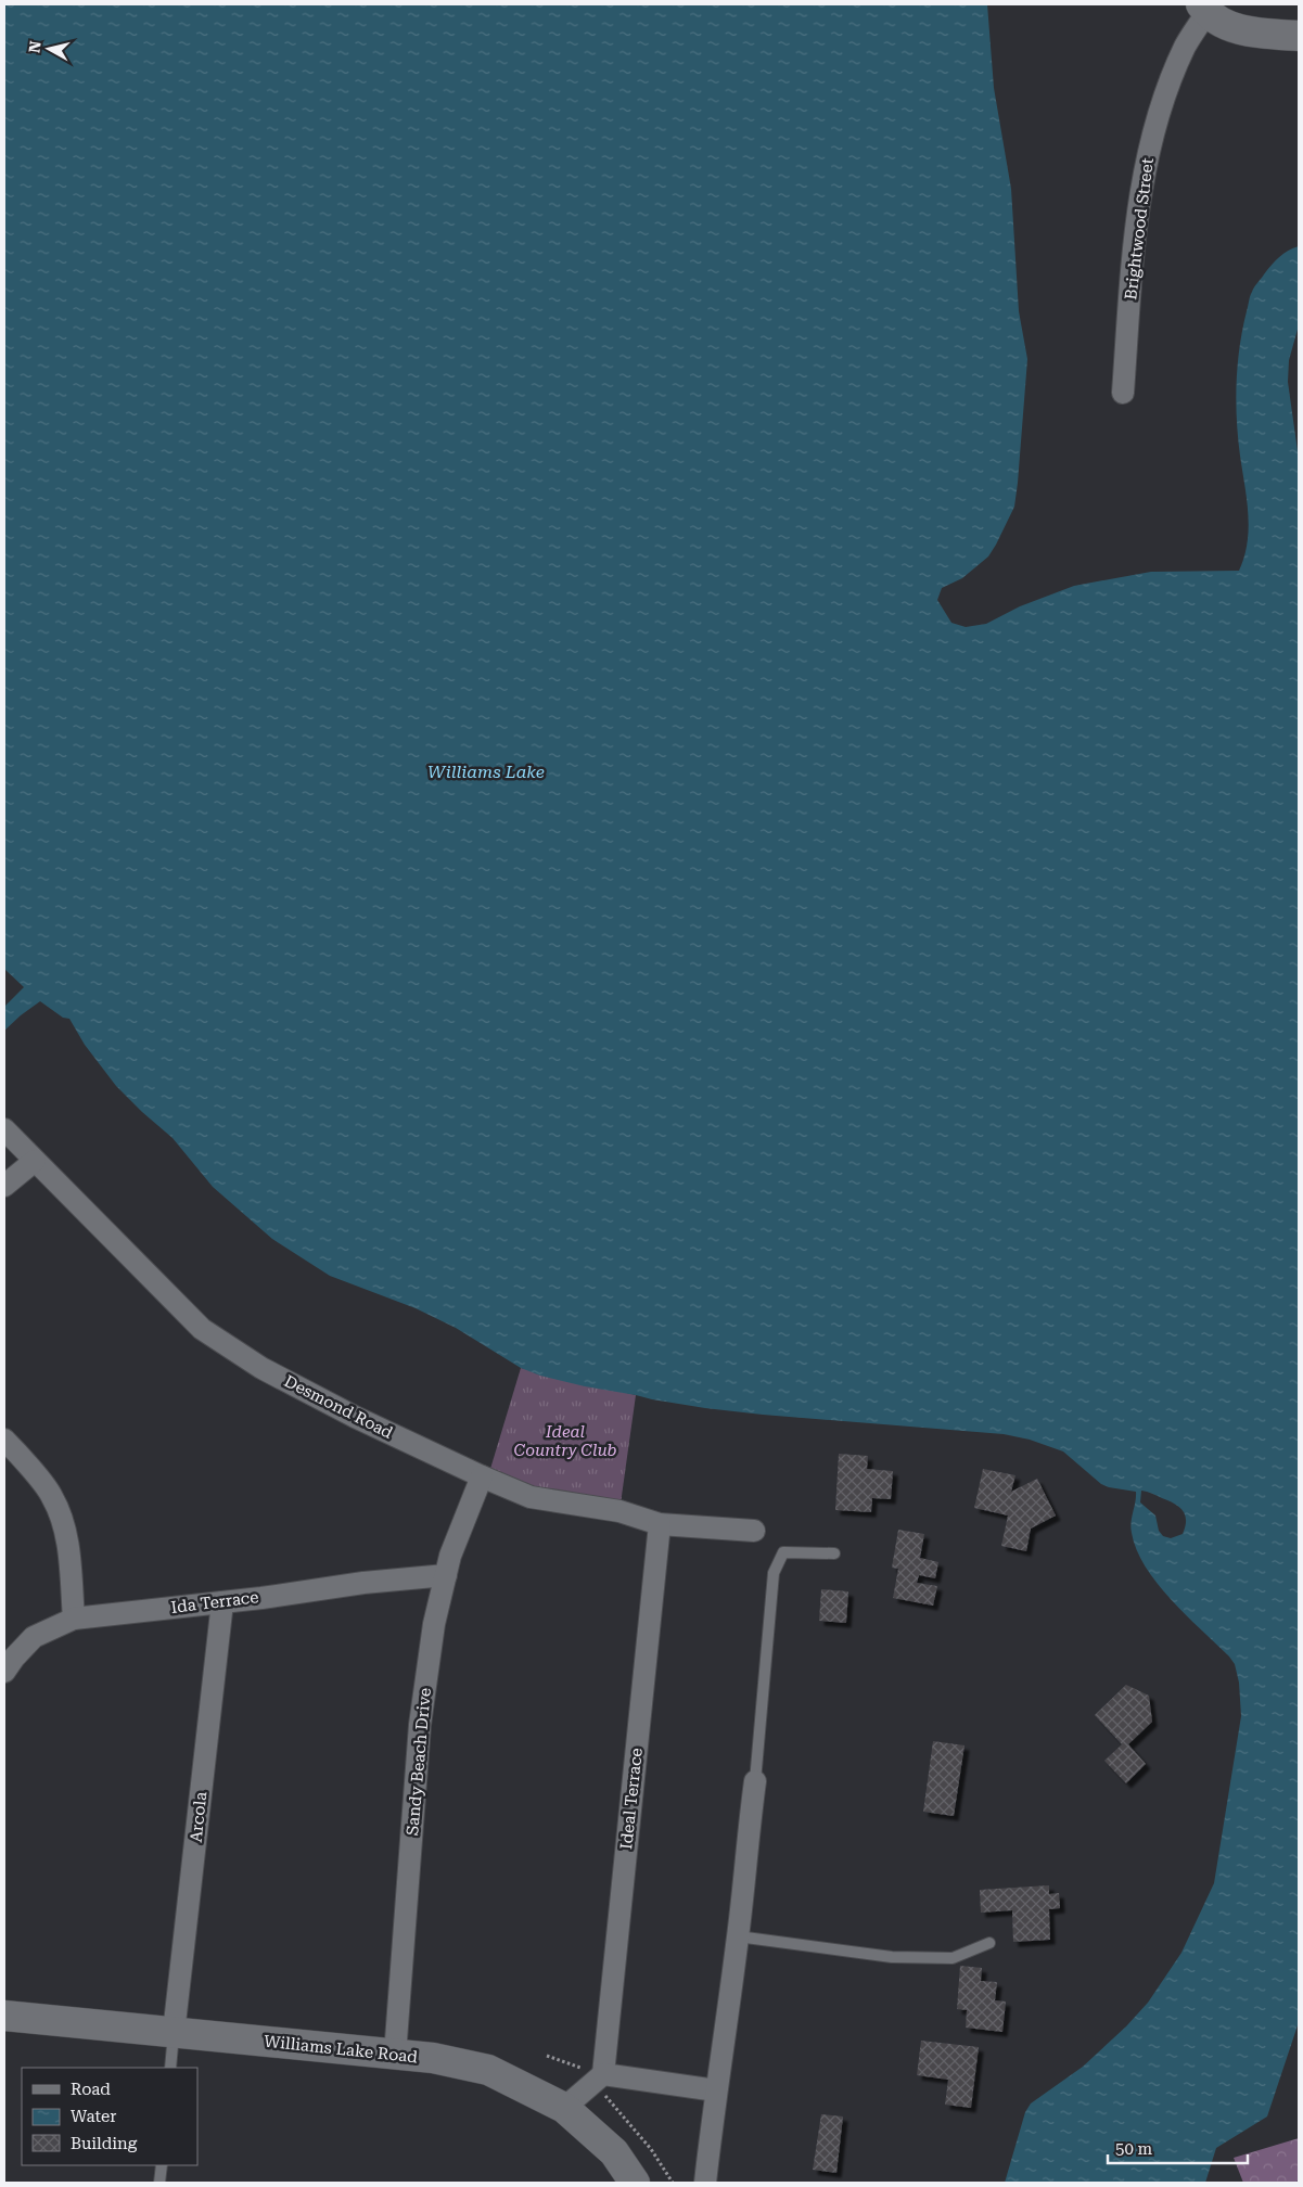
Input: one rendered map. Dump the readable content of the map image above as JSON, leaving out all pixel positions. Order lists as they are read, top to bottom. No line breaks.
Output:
{"streets":{"main road":["Williams Lake Road"],"street":["Brightwood Street","Desmond Road","Ida Terrace","Sandy Beach Drive","Ideal Terrace","Arcola"]},"crossings":[["Desmond Road","Sandy Beach Drive"],["Desmond Road","Ideal Terrace"],["Ida Terrace","Sandy Beach Drive"],["Ida Terrace","Arcola"],["Sandy Beach Drive","Williams Lake Road"],["Arcola","Williams Lake Road"]],"water":["Williams Lake"],"parks":["Ideal Country Club"],"legend":["Road","Water","Building"],"scale_bar":"50 m","north":"left"}
